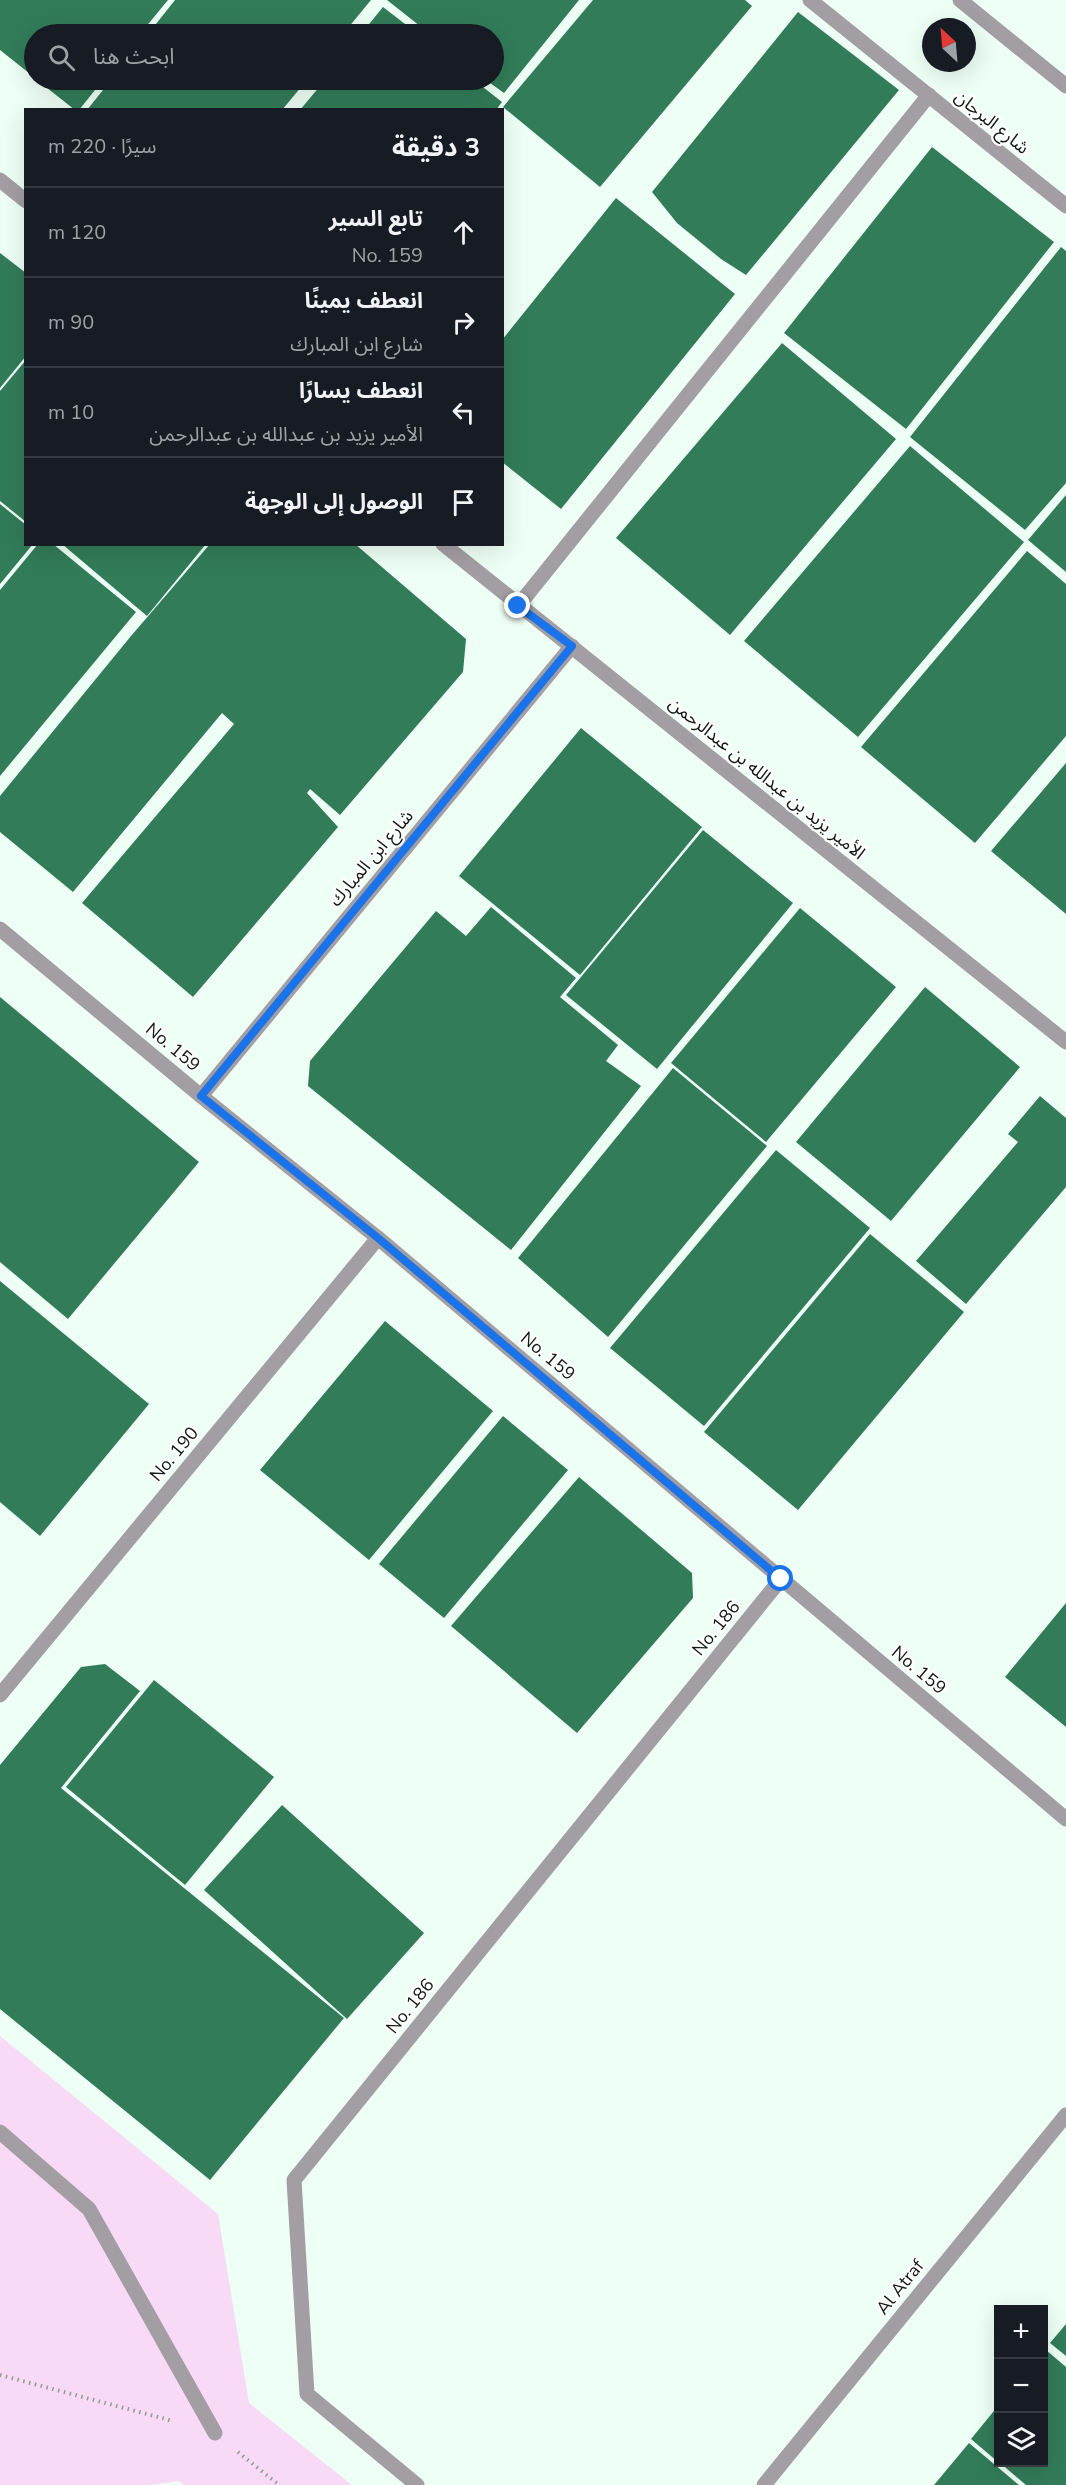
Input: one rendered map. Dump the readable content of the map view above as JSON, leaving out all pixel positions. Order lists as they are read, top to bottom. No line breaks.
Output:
{"streets":{"street":["شارع البرجان","الأمير يزيد بن عبدالله بن عبدالرحمن","شارع ابن المبارك","No. 159","No. 190","No. 186","Al Atraf"]},"crossings":[["الأمير يزيد بن عبدالله بن عبدالرحمن","شارع ابن المبارك"],["شارع ابن المبارك","No. 159"],["No. 159","No. 190"],["No. 159","No. 186"]],"north":"top left","page":{"search":"ابحث هنا","heading":["3 دقيقة","سيرًا · 220 m"],"list":[["تابع السير","No. 159","120 m"],["انعطف يمينًا","شارع ابن المبارك","90 m"],["انعطف يسارًا","الأمير يزيد بن عبدالله بن عبدالرحمن","10 m"],"الوصول إلى الوجهة"],"map_buttons":["+","−"]}}
